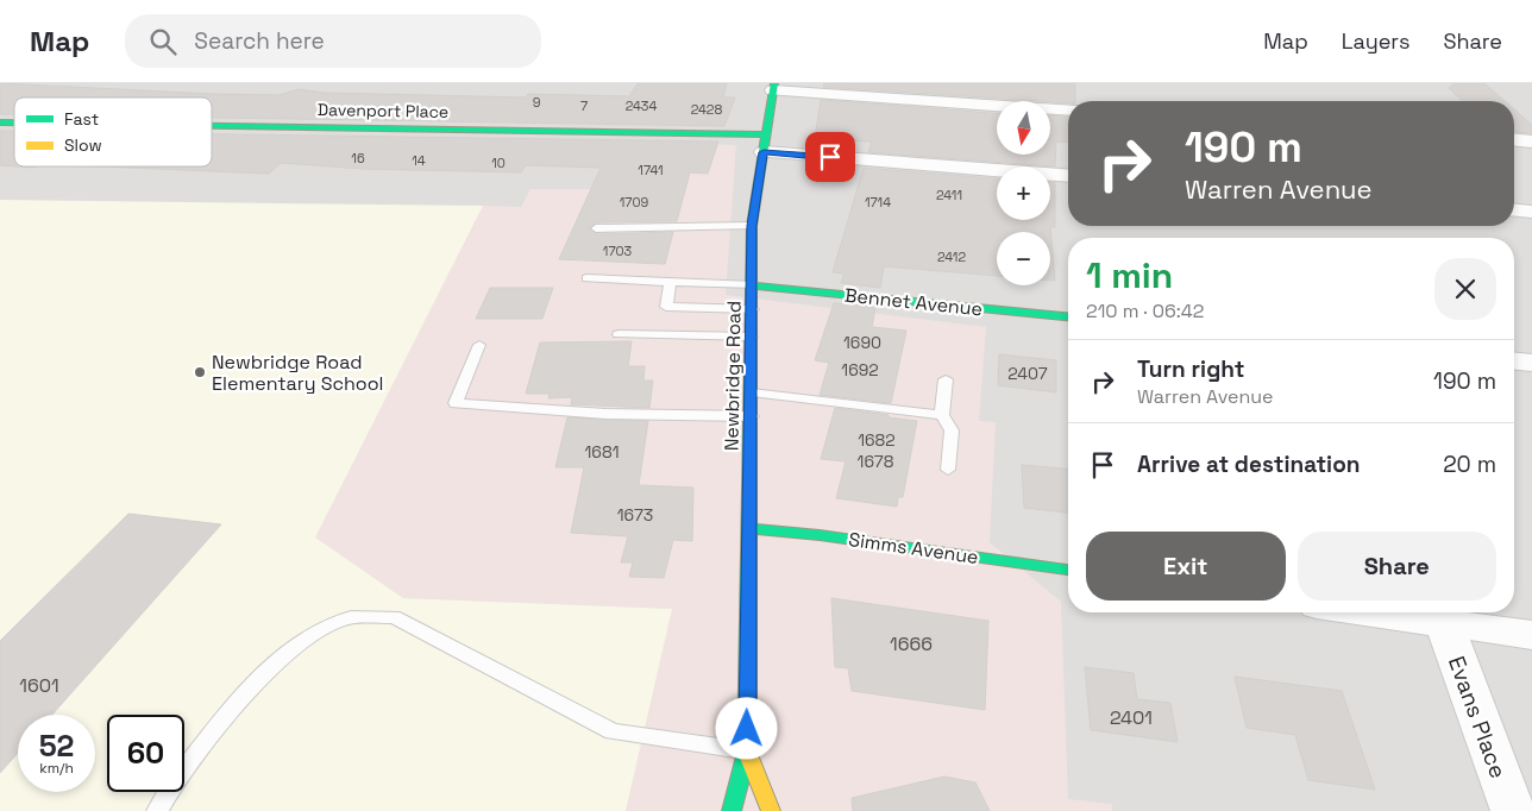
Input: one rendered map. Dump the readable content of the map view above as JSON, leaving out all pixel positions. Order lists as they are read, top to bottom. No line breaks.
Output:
{"streets":{"street":["Davenport Place","Bennet Avenue","Newbridge Road","Simms Avenue","Evans Place"]},"crossings":[["Davenport Place","Newbridge Road"],["Bennet Avenue","Newbridge Road"],["Newbridge Road","Simms Avenue"]],"places":["Newbridge Road Elementary School"],"house_numbers":["9","7","2434","2428","16","14","10","1741","2411","1709","1714","1703","2412","1690","1692","2407","1682","1681","1678","1673","1666","1601","2401"],"legend":["Fast","Slow"],"north":"bottom","page":{"header":"Map","search":"Search here","nav":["Map","Layers","Share"],"map_buttons":["+","−"],"turn":["190 m","Warren Avenue"],"heading":["1 min","210 m · 06:42"],"list":[{"name":"Turn right","note":"Warren Avenue","value":"190 m"},{"name":"Arrive at destination","value":"20 m"}],"buttons":["Exit","Share"],"speed":"52 km/h","limit":"60"}}
